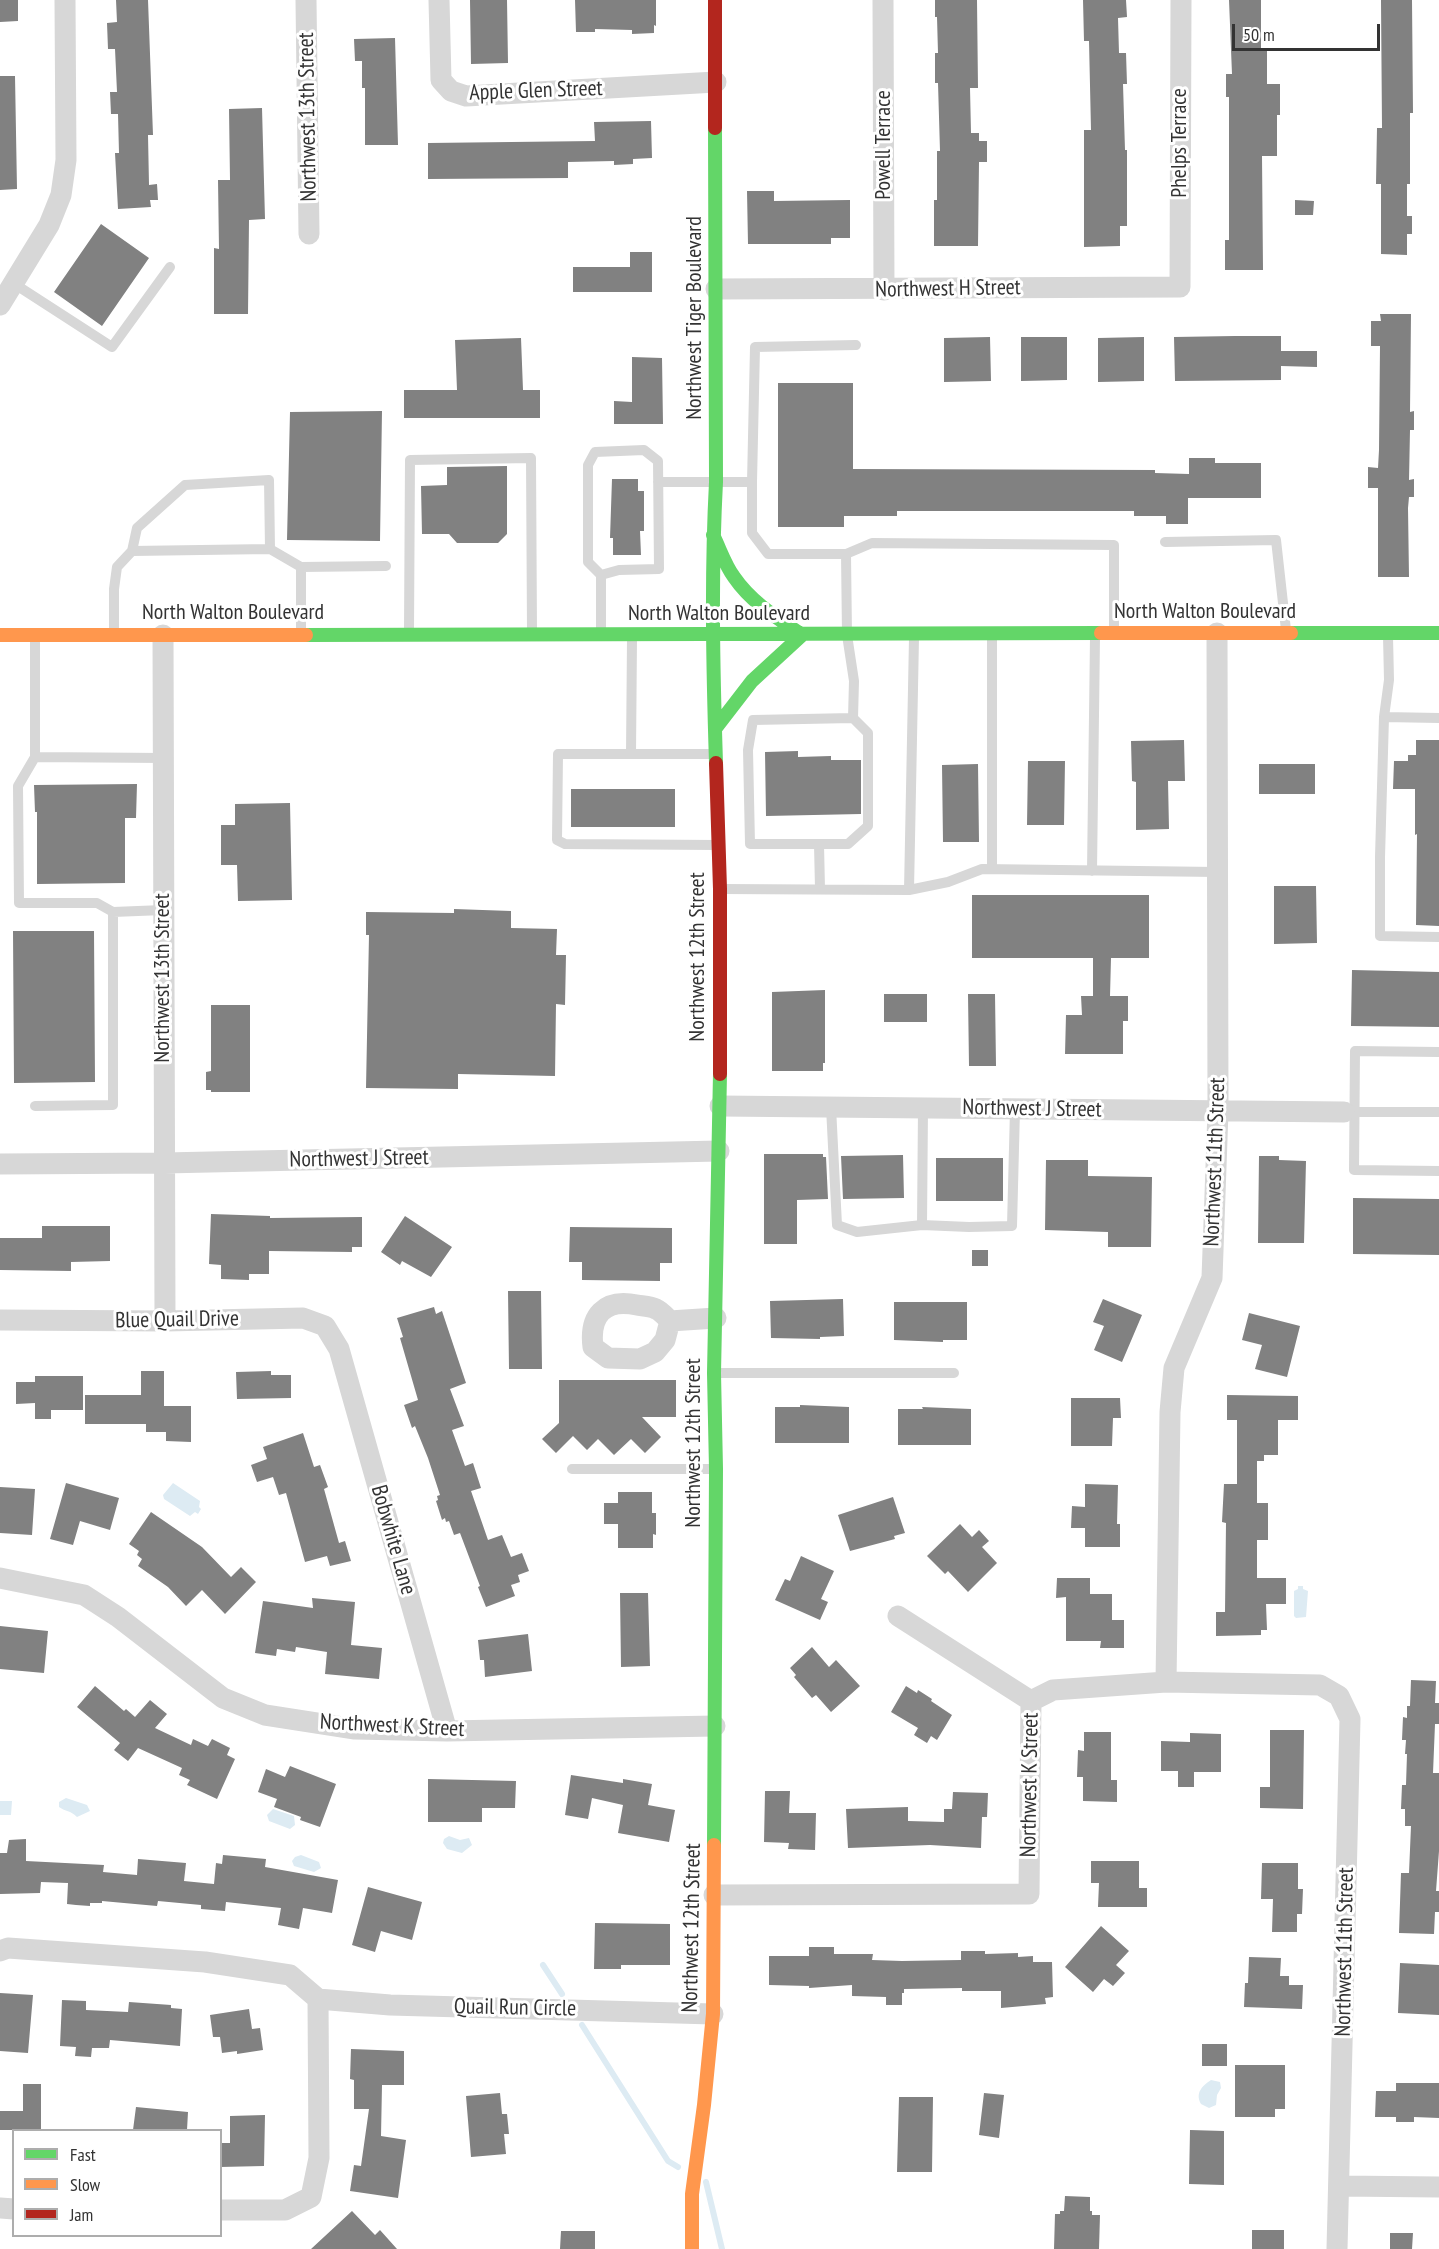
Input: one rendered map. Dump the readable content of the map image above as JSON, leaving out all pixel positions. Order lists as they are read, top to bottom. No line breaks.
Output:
{"streets":{"street":["Apple Glen Street","Northwest 13th Street","Phelps Terrace","Powell Terrace","Northwest H Street","Northwest Tiger Boulevard","North Walton Boulevard","Northwest 12th Street","Northwest J Street","Northwest 11th Street","Blue Quail Drive","Bobwhite Lane","Northwest K Street","Quail Run Circle"]},"crossings":[["Apple Glen Street","Northwest Tiger Boulevard"],["Northwest 13th Street","North Walton Boulevard"],["Northwest 13th Street","Northwest J Street"],["Northwest 13th Street","Blue Quail Drive"],["Phelps Terrace","Northwest H Street"],["Powell Terrace","Northwest H Street"],["Northwest H Street","Northwest Tiger Boulevard"],["Northwest Tiger Boulevard","North Walton Boulevard"],["Northwest Tiger Boulevard","Northwest 12th Street"],["North Walton Boulevard","Northwest 12th Street"],["North Walton Boulevard","Northwest 11th Street"],["Northwest 12th Street","Northwest J Street"],["Northwest 12th Street","Northwest K Street"],["Northwest 12th Street","Quail Run Circle"],["Northwest J Street","Northwest 11th Street"],["Northwest 11th Street","Northwest K Street"],["Blue Quail Drive","Bobwhite Lane"],["Bobwhite Lane","Northwest K Street"]],"legend":["Fast","Slow","Jam"],"scale_bar":"50 m"}
